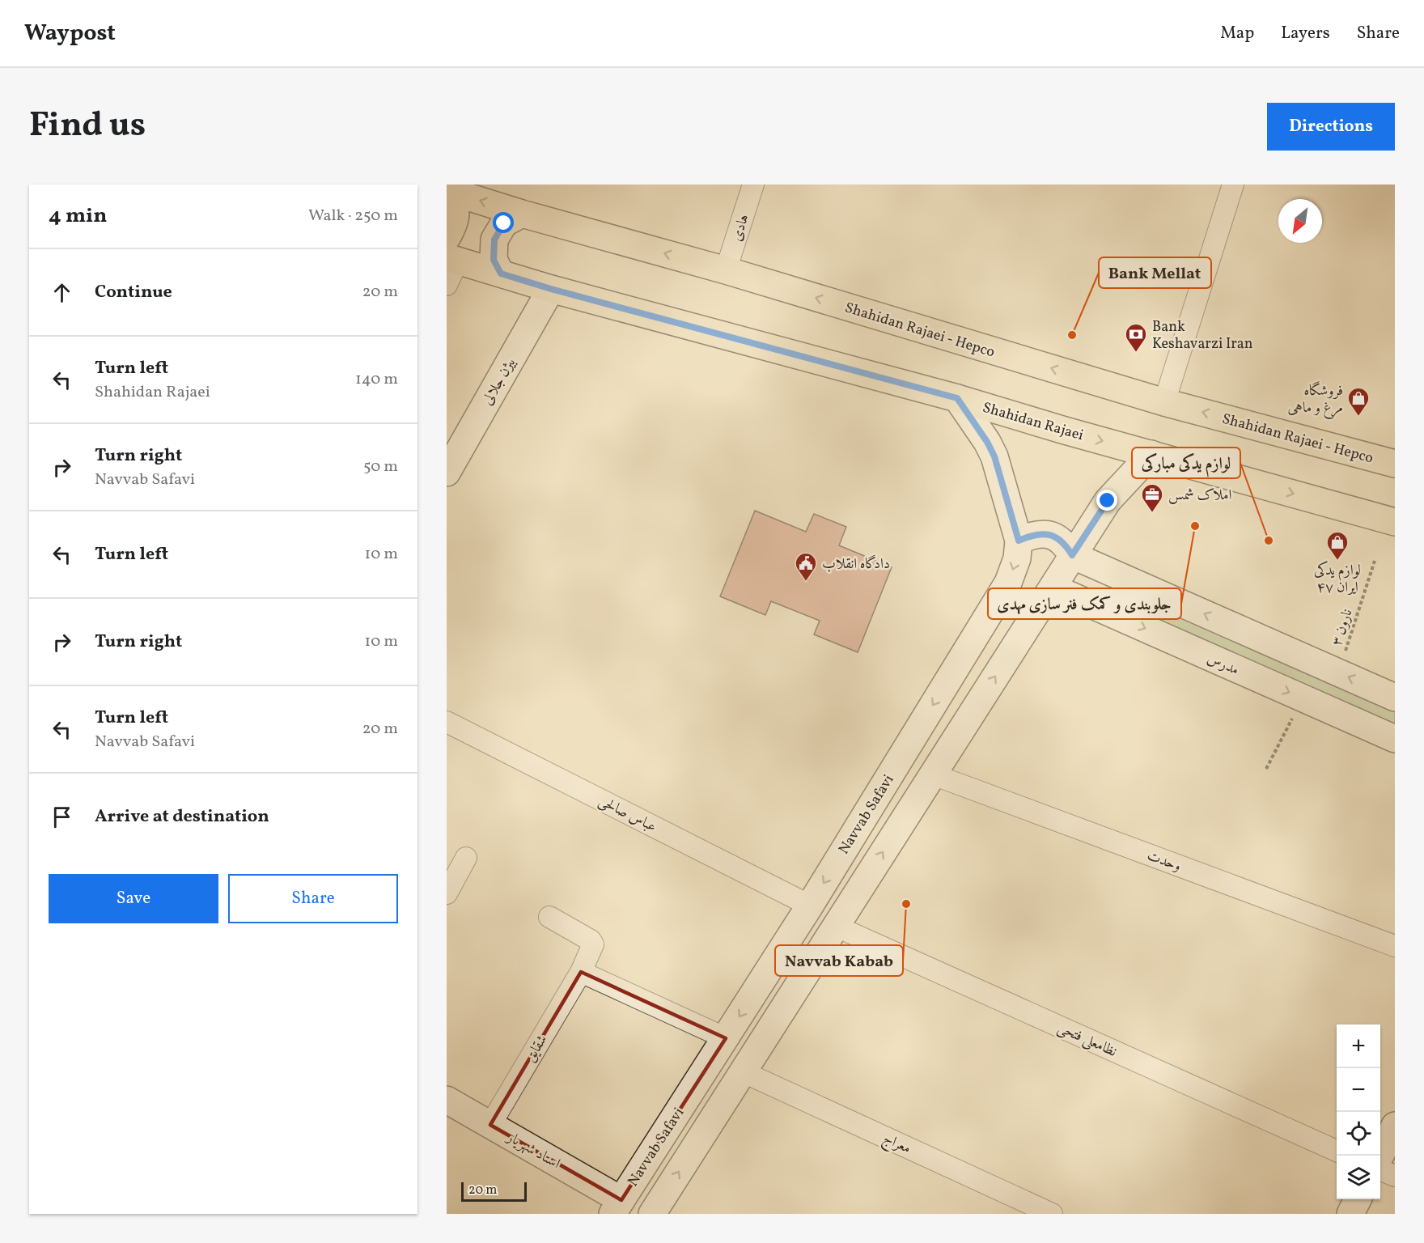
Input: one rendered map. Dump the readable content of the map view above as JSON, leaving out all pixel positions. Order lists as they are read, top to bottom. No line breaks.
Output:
{"streets":{"main road":["Shahidan Rajaei - Hepco","Shahidan Rajaei"],"street":["هادی","بیژن جلالی","مدرس","عباس صالحی","Navvab Safavi","وحدت","نظامعلی فتحی","شقایق","معراج","استاد شهریار"],"path":["نارون ۳"]},"crossings":[["هادی","Shahidan Rajaei - Hepco"],["بیژن جلالی","Shahidan Rajaei"],["Shahidan Rajaei","Navvab Safavi"],["عباس صالحی","Navvab Safavi"],["Navvab Safavi","استاد شهریار"],["شقایق","استاد شهریار"]],"one_way":["Shahidan Rajaei - Hepco","Shahidan Rajaei"],"places":{"other":["Bank Mellat","جلوبندی و کمک فنر سازی مهدی","لوازم یدکی مبارکی","Navvab Kabab"],"bank":["Bank Keshavarzi Iran"],"shop":["فروشگاه مرغ و ماهی","لوازم یدکی ایران ۴۷"],"office":["املاک شمس"],"public building":["دادگاه انقلاب"]},"scale_bar":"20 m","north":"bottom left","page":{"header":"Waypost","nav":["Map","Layers","Share"],"title":"Find us","buttons":["Directions",["Save","Share"]],"heading":["4 min","Walk · 250 m"],"list":[["Continue","20 m"],["Turn left","Shahidan Rajaei","140 m"],["Turn right","Navvab Safavi","50 m"],["Turn left","10 m"],["Turn right","10 m"],["Turn left","Navvab Safavi","20 m"],"Arrive at destination"],"map_buttons":["+","−"],"scale":"20 m"}}
